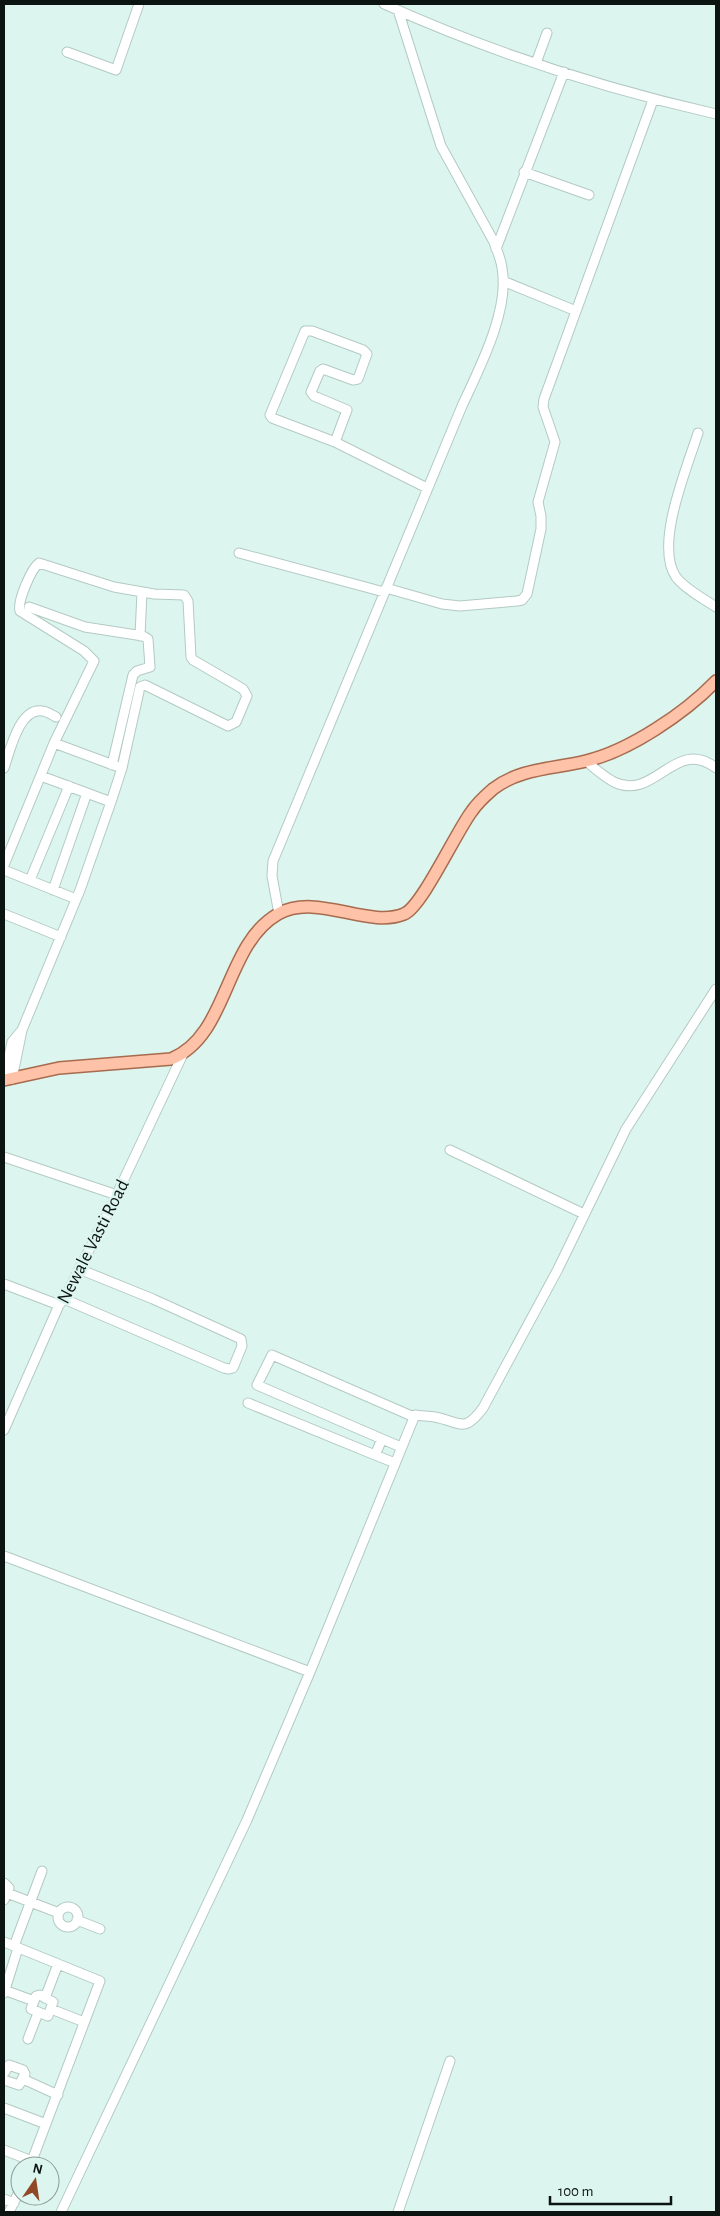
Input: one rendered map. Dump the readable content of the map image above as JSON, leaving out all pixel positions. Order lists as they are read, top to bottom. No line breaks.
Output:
{"streets":{"street":["Newale Vasti Road"]},"scale_bar":"100 m","north":"top"}
